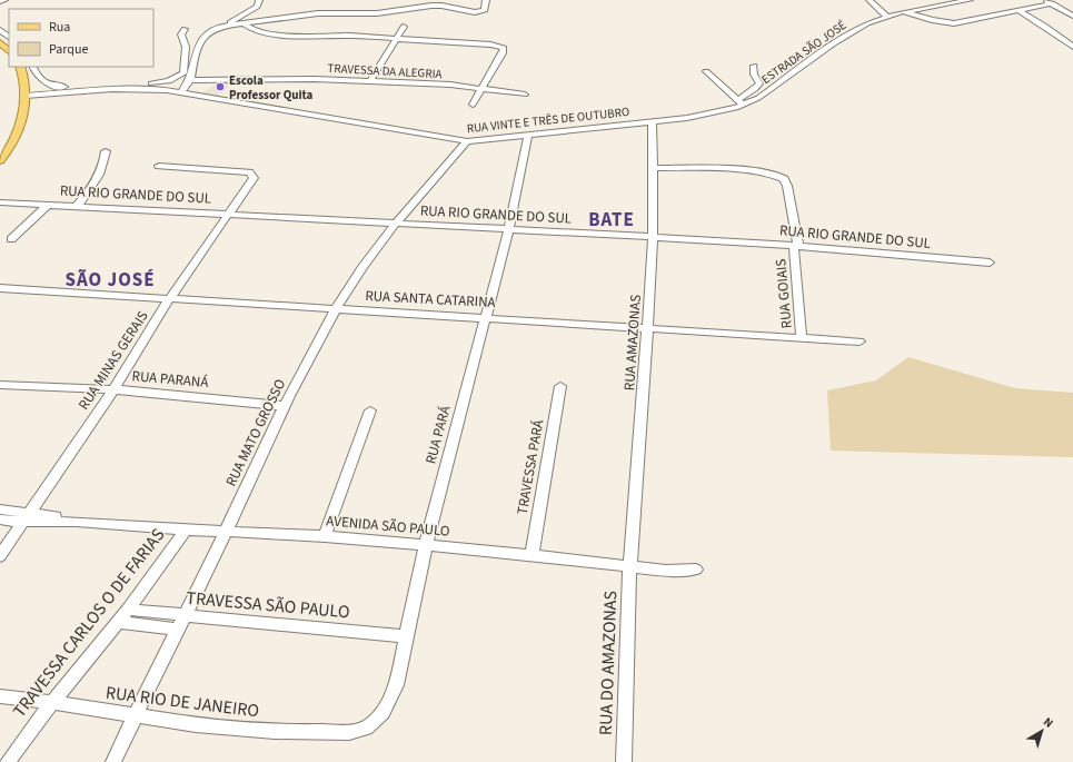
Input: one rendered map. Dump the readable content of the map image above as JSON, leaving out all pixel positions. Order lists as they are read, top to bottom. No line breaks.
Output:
{"streets":{"street":["ESTRADA SÃO JOSÉ","TRAVESSA DA ALEGRIA","RUA VINTE E TRÊS DE OUTUBRO","RUA RIO GRANDE DO SUL","RUA GOIAIS","RUA SANTA CATARINA","RUA AMAZONAS","RUA MINAS GERAIS","RUA PARANÁ","RUA MATO GROSSO","RUA PARÁ","TRAVESSA PARÁ","AVENIDA SÃO PAULO","TRAVESSA SÃO PAULO","TRAVESSA CARLOS O DE FARIAS","RUA DO AMAZONAS","RUA RIO DE JANEIRO"]},"crossings":[["ESTRADA SÃO JOSÉ","RUA VINTE E TRÊS DE OUTUBRO"],["ESTRADA SÃO JOSÉ","RUA AMAZONAS"],["RUA VINTE E TRÊS DE OUTUBRO","RUA AMAZONAS"],["RUA VINTE E TRÊS DE OUTUBRO","RUA MATO GROSSO"],["RUA VINTE E TRÊS DE OUTUBRO","RUA PARÁ"],["RUA RIO GRANDE DO SUL","RUA GOIAIS"],["RUA RIO GRANDE DO SUL","RUA AMAZONAS"],["RUA RIO GRANDE DO SUL","RUA MINAS GERAIS"],["RUA RIO GRANDE DO SUL","RUA MATO GROSSO"],["RUA RIO GRANDE DO SUL","RUA PARÁ"],["RUA GOIAIS","RUA SANTA CATARINA"],["RUA GOIAIS","RUA AMAZONAS"],["RUA SANTA CATARINA","RUA AMAZONAS"],["RUA SANTA CATARINA","RUA MINAS GERAIS"],["RUA SANTA CATARINA","RUA MATO GROSSO"],["RUA SANTA CATARINA","RUA PARÁ"],["RUA AMAZONAS","AVENIDA SÃO PAULO"],["RUA AMAZONAS","RUA DO AMAZONAS"],["RUA MINAS GERAIS","RUA PARANÁ"],["RUA MINAS GERAIS","AVENIDA SÃO PAULO"],["RUA PARANÁ","RUA MATO GROSSO"],["RUA MATO GROSSO","AVENIDA SÃO PAULO"],["RUA MATO GROSSO","TRAVESSA SÃO PAULO"],["RUA MATO GROSSO","RUA RIO DE JANEIRO"],["RUA PARÁ","AVENIDA SÃO PAULO"],["RUA PARÁ","TRAVESSA SÃO PAULO"],["RUA PARÁ","RUA RIO DE JANEIRO"],["TRAVESSA PARÁ","AVENIDA SÃO PAULO"],["AVENIDA SÃO PAULO","TRAVESSA CARLOS O DE FARIAS"],["AVENIDA SÃO PAULO","RUA DO AMAZONAS"],["TRAVESSA SÃO PAULO","TRAVESSA CARLOS O DE FARIAS"],["TRAVESSA CARLOS O DE FARIAS","RUA RIO DE JANEIRO"]],"districts":["BATE","SÃO JOSÉ"],"places":["Escola Professor Quita"],"legend":["Rua","Parque"],"north":"top right"}
